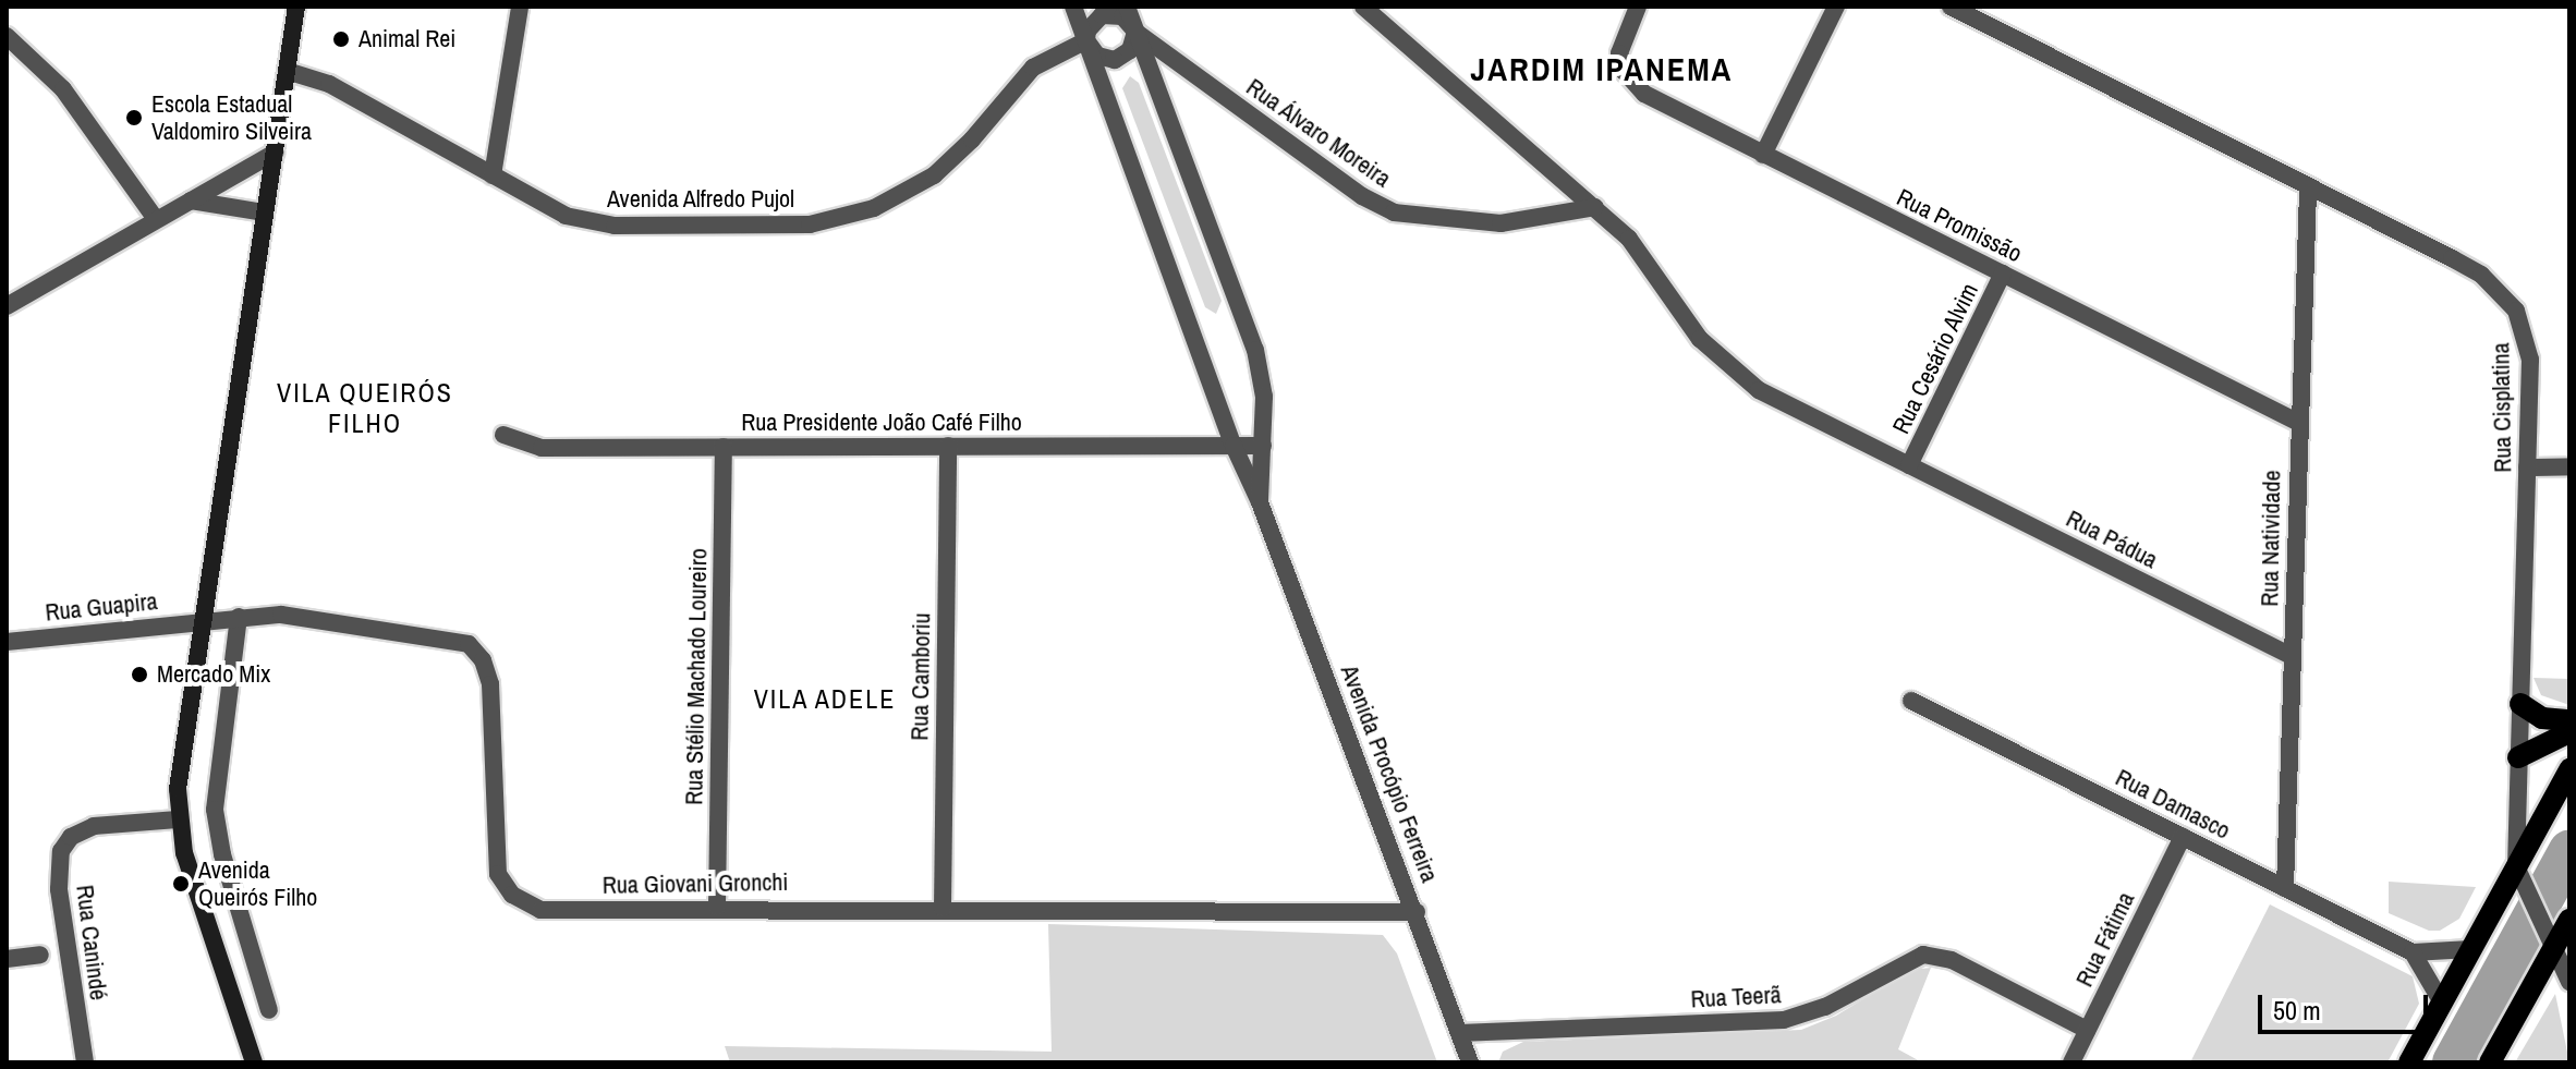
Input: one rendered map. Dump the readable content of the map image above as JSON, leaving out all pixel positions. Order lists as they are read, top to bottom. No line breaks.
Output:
{"streets":{"street":["Rua Álvaro Moreira","Avenida Alfredo Pujol","Rua Promissão","Rua Cesário Alvim","Rua Cisplatina","Rua Presidente João Café Filho","Rua Natividade","Rua Pádua","Rua Guapira","Rua Stélio Machado Loureiro","Rua Camboriu","Avenida Procópio Ferreira","Rua Damasco","Rua Giovani Gronchi","Rua Fátima","Rua Canindé","Rua Teerã"]},"crossings":[["Rua Álvaro Moreira","Avenida Alfredo Pujol"],["Rua Álvaro Moreira","Rua Pádua"],["Rua Álvaro Moreira","Avenida Procópio Ferreira"],["Avenida Alfredo Pujol","Avenida Procópio Ferreira"],["Rua Promissão","Rua Cesário Alvim"],["Rua Promissão","Rua Natividade"],["Rua Cesário Alvim","Rua Pádua"],["Rua Cisplatina","Rua Natividade"],["Rua Presidente João Café Filho","Rua Stélio Machado Loureiro"],["Rua Presidente João Café Filho","Rua Camboriu"],["Rua Presidente João Café Filho","Avenida Procópio Ferreira"],["Rua Natividade","Rua Pádua"],["Rua Natividade","Rua Damasco"],["Rua Guapira","Rua Giovani Gronchi"],["Rua Stélio Machado Loureiro","Rua Giovani Gronchi"],["Rua Camboriu","Rua Giovani Gronchi"],["Avenida Procópio Ferreira","Rua Giovani Gronchi"],["Avenida Procópio Ferreira","Rua Teerã"],["Rua Damasco","Rua Fátima"],["Rua Fátima","Rua Teerã"]],"districts":["JARDIM IPANEMA","VILA QUEIRÓS FILHO","VILA ADELE"],"places":["Animal Rei","Escola Estadual Valdomiro Silveira","Mercado Mix","Avenida Queirós Filho"],"scale_bar":"50 m"}
